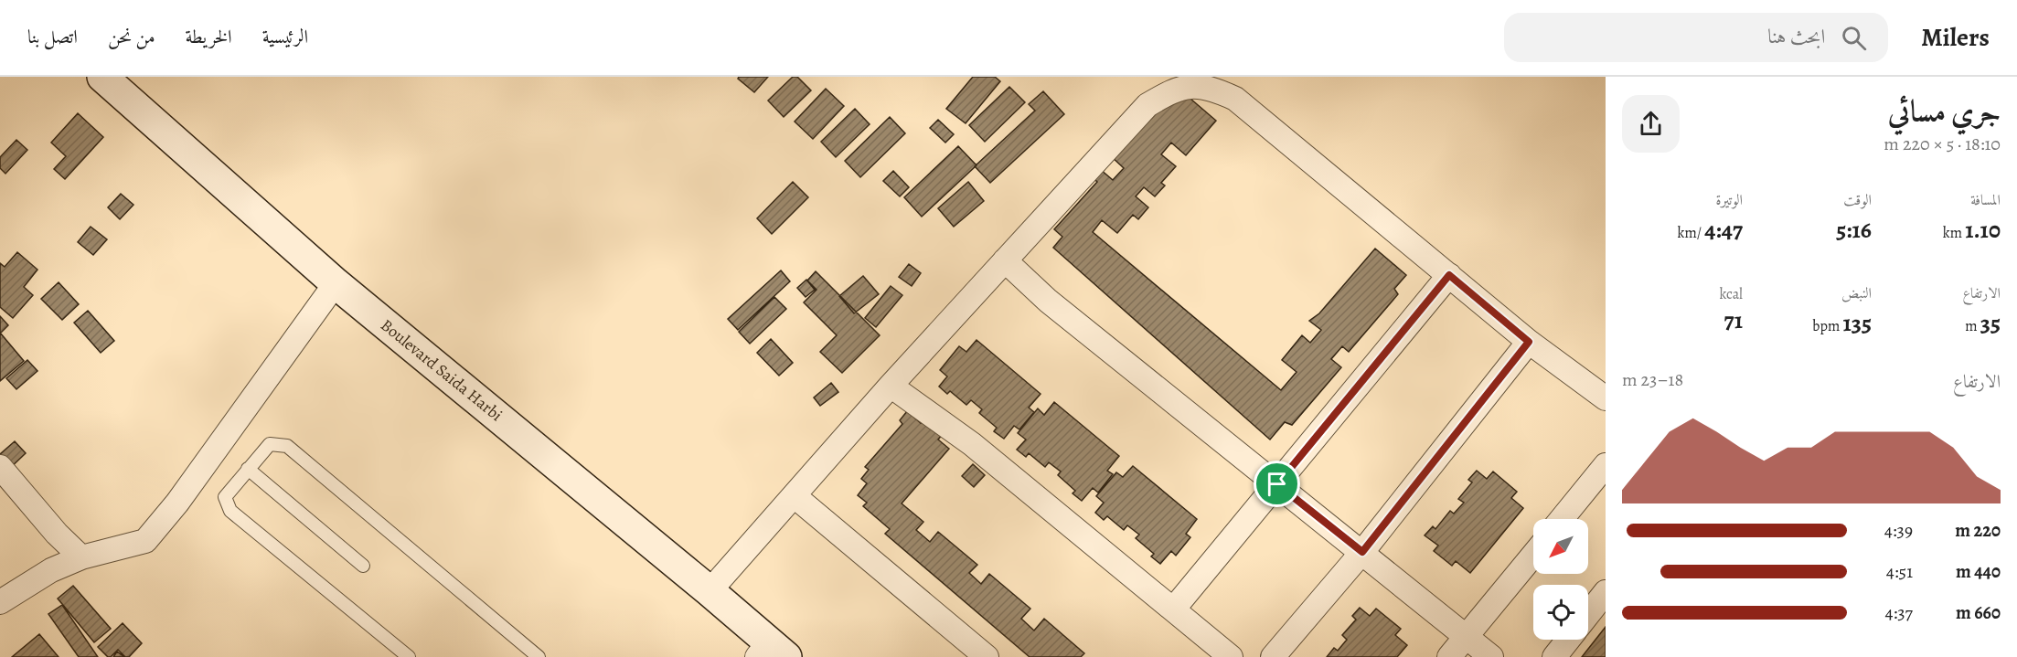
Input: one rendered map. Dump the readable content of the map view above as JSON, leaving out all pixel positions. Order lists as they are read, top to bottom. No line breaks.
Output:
{"streets":{"street":["Boulevard Saida Harbi"]},"north":"bottom left","page":{"header":"Milers","search":"ابحث هنا","nav":["الرئيسية","الخريطة","من نحن","اتصل بنا"],"heading":["جري مسائي","18:10 · 5 × 220 m"],"stats":[["المسافة","1.10 km"],["الوقت","5:16"],["الوتيرة","4:47 /km"],["الارتفاع","35 m"],["النبض","135 bpm"],["kcal","71"]],"chart":["الارتفاع","18–23 m"],"list":[{"name":"220 m","note":"4:39"},{"name":"440 m","note":"4:51"},{"name":"660 m","note":"4:37"}]}}
